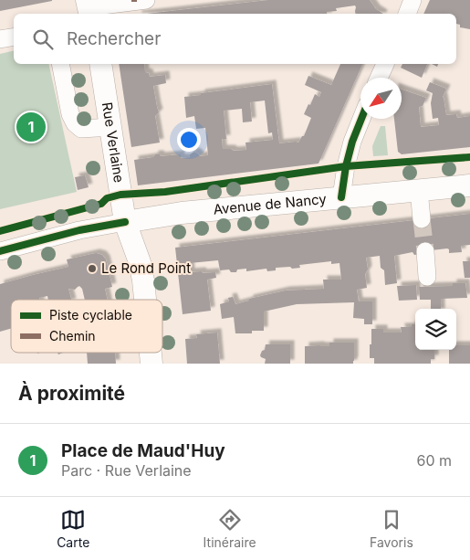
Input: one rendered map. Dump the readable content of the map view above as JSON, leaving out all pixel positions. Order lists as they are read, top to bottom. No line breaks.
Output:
{"streets":{"main road":["Rue Verlaine","Avenue de Nancy"]},"crossings":[["Rue Verlaine","Avenue de Nancy"]],"places":["Le Rond Point"],"legend":["Piste cyclable","Chemin"],"north":"bottom left","page":{"search":"Rechercher","pins":"1","heading":"À proximité","list":[{"mark":"1","name":"Place de Maud'Huy","note":"Parc · Rue Verlaine","value":"60 m"}],"nav":["Carte","Itinéraire","Favoris"]}}
